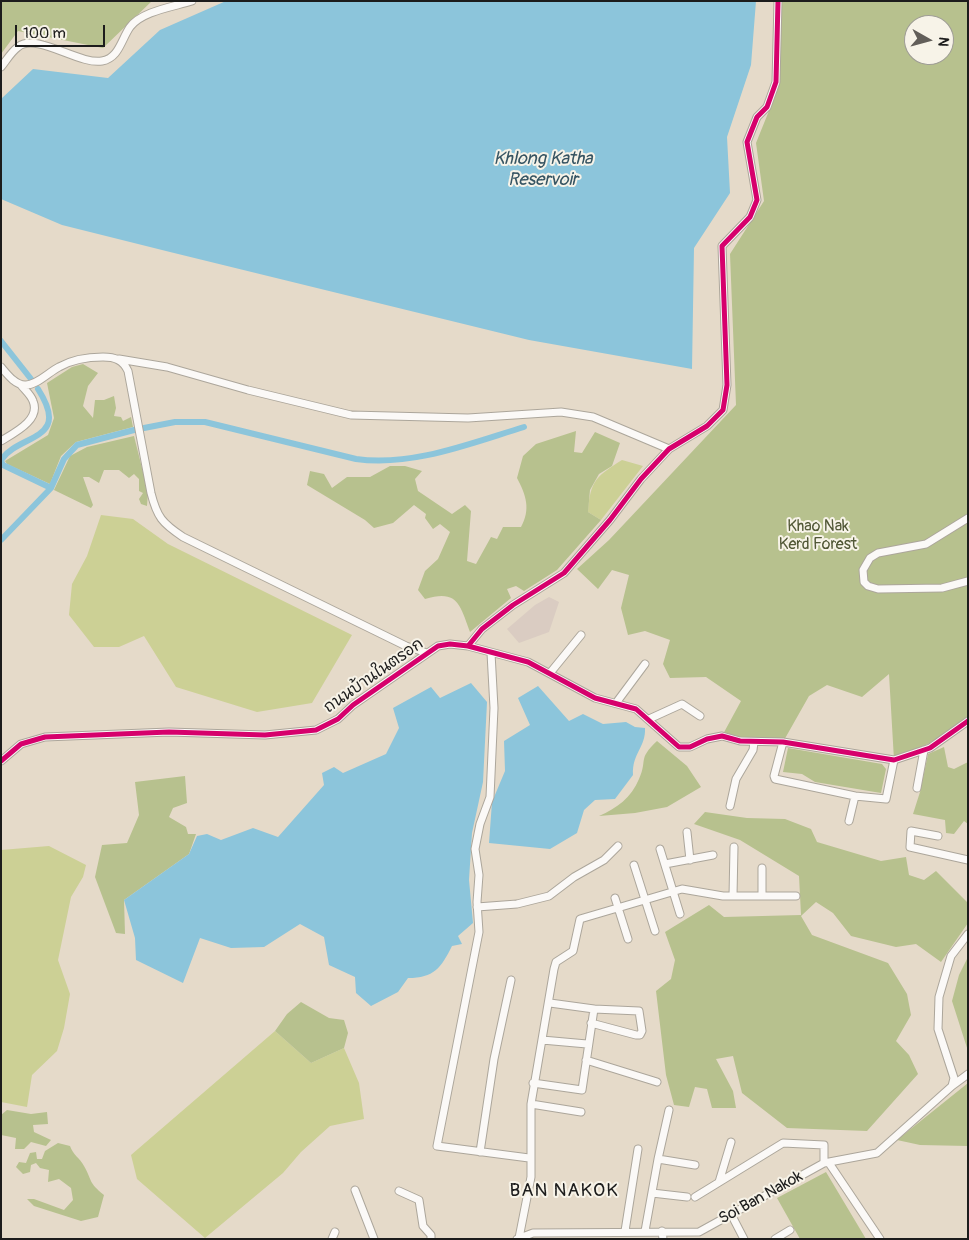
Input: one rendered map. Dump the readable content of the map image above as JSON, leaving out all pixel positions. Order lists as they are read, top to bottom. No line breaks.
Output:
{"streets":{"street":["ถนนบ้านในตรอก","Soi Ban Nakok"]},"districts":["BAN NAKOK"],"water":["Khlong Katha Reservoir"],"parks":["Khao Nak Kerd Forest"],"scale_bar":"100 m","north":"right"}
